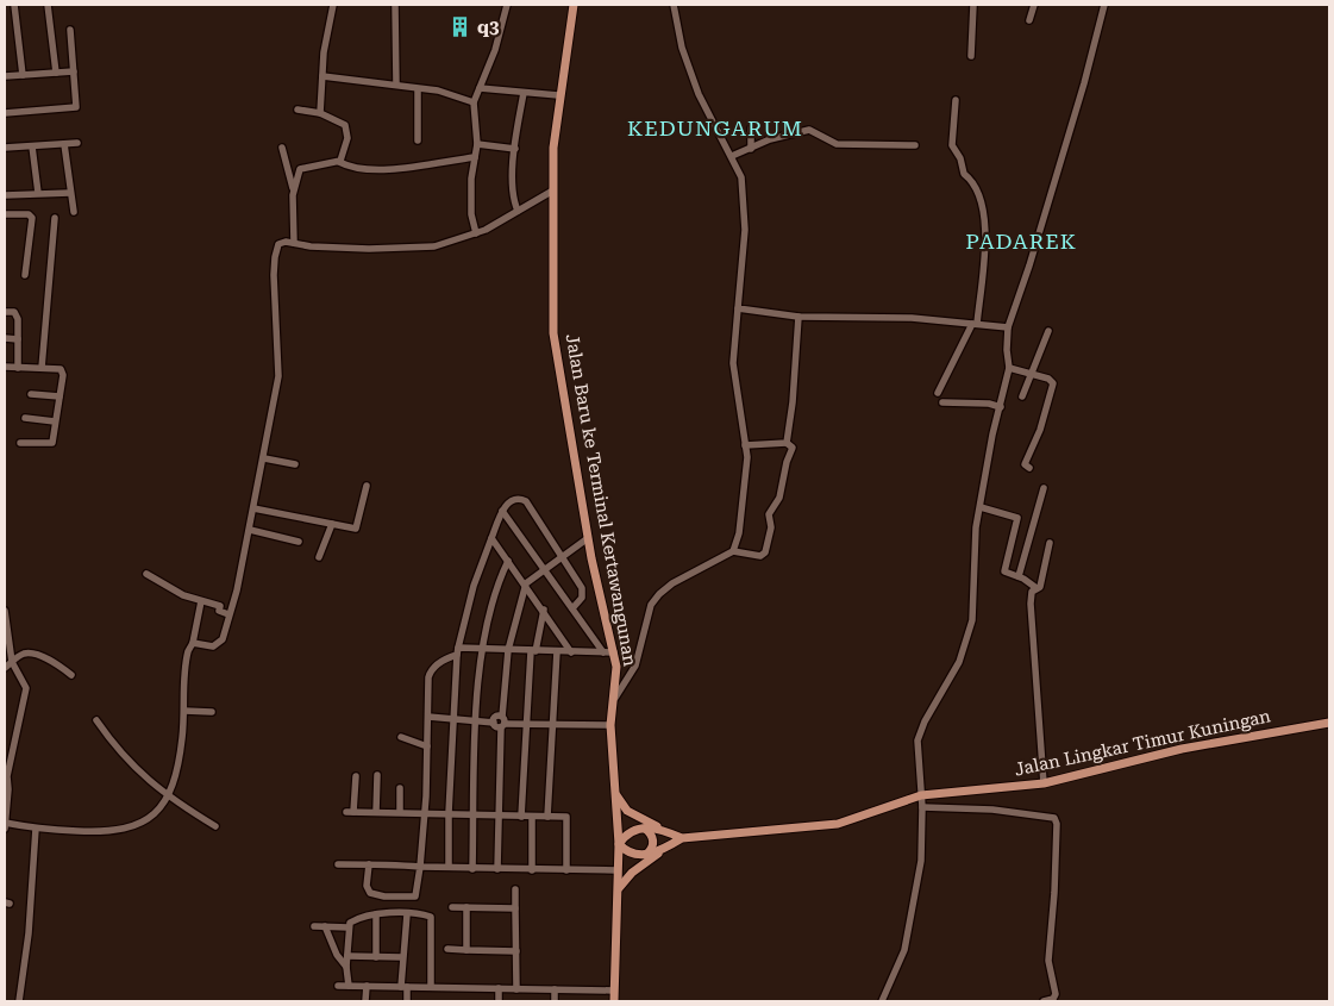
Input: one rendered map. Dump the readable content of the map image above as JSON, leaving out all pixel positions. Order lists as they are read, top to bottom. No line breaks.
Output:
{"streets":{"main road":["Jalan Baru ke Terminal Kertawangunan","Jalan Lingkar Timur Kuningan"]},"crossings":[["Jalan Baru ke Terminal Kertawangunan","Jalan Lingkar Timur Kuningan"]],"districts":["KEDUNGARUM","PADAREK"],"places":{"building":["q3"]}}
